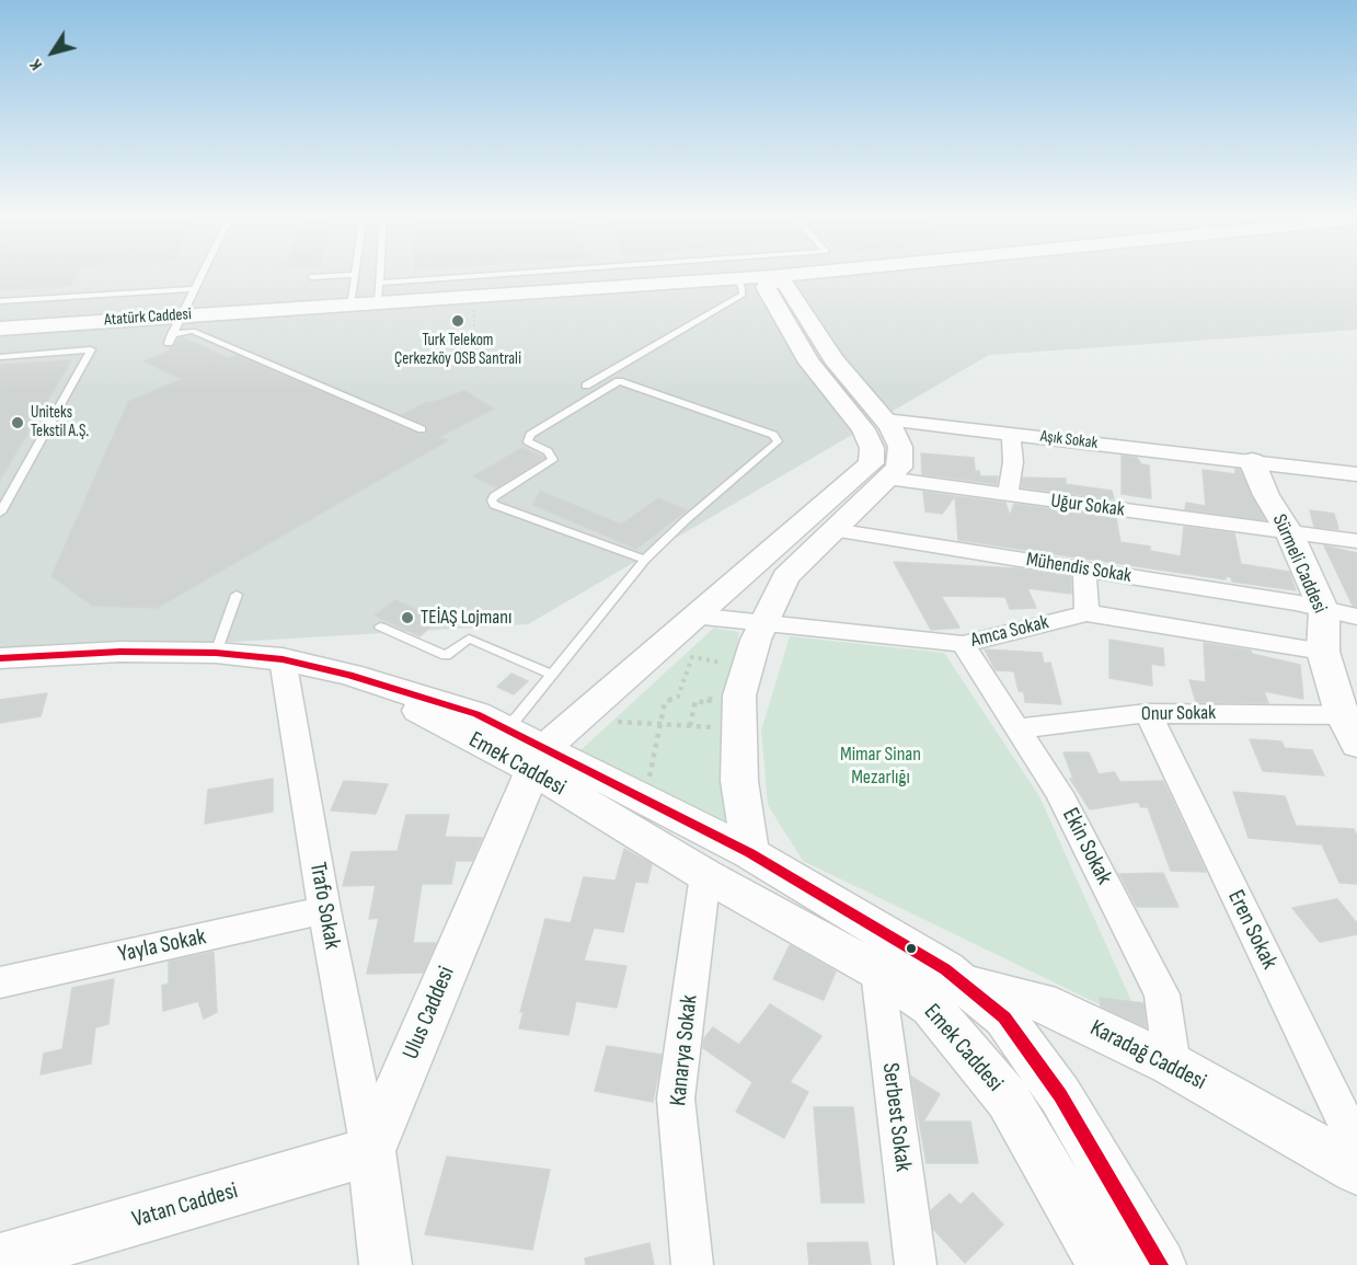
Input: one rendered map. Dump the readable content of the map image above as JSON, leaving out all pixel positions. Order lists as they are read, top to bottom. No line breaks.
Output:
{"streets":{"street":["Atatürk Caddesi","Aşık Sokak","Uğur Sokak","Sürmeli Caddesi","Mühendis Sokak","Amca Sokak","Onur Sokak","Emek Caddesi","Ekin Sokak","Trafo Sokak","Eren Sokak","Yayla Sokak","Ulus Caddesi","Kanarya Sokak","Karadağ Caddesi","Serbest Sokak","Vatan Caddesi"]},"crossings":[["Aşık Sokak","Sürmeli Caddesi"],["Uğur Sokak","Sürmeli Caddesi"],["Sürmeli Caddesi","Mühendis Sokak"],["Sürmeli Caddesi","Amca Sokak"],["Sürmeli Caddesi","Onur Sokak"],["Amca Sokak","Ekin Sokak"],["Onur Sokak","Ekin Sokak"],["Onur Sokak","Eren Sokak"],["Emek Caddesi","Ulus Caddesi"],["Emek Caddesi","Kanarya Sokak"],["Emek Caddesi","Karadağ Caddesi"],["Emek Caddesi","Serbest Sokak"],["Ekin Sokak","Karadağ Caddesi"],["Trafo Sokak","Yayla Sokak"],["Trafo Sokak","Ulus Caddesi"],["Trafo Sokak","Vatan Caddesi"],["Ulus Caddesi","Vatan Caddesi"]],"parks":["Mimar Sinan Mezarlığı"],"places":["Turk Telekom Çerkezköy OSB Santrali","Uniteks Tekstil A.Ş.","TEİAŞ Lojmanı"],"north":"bottom left"}
